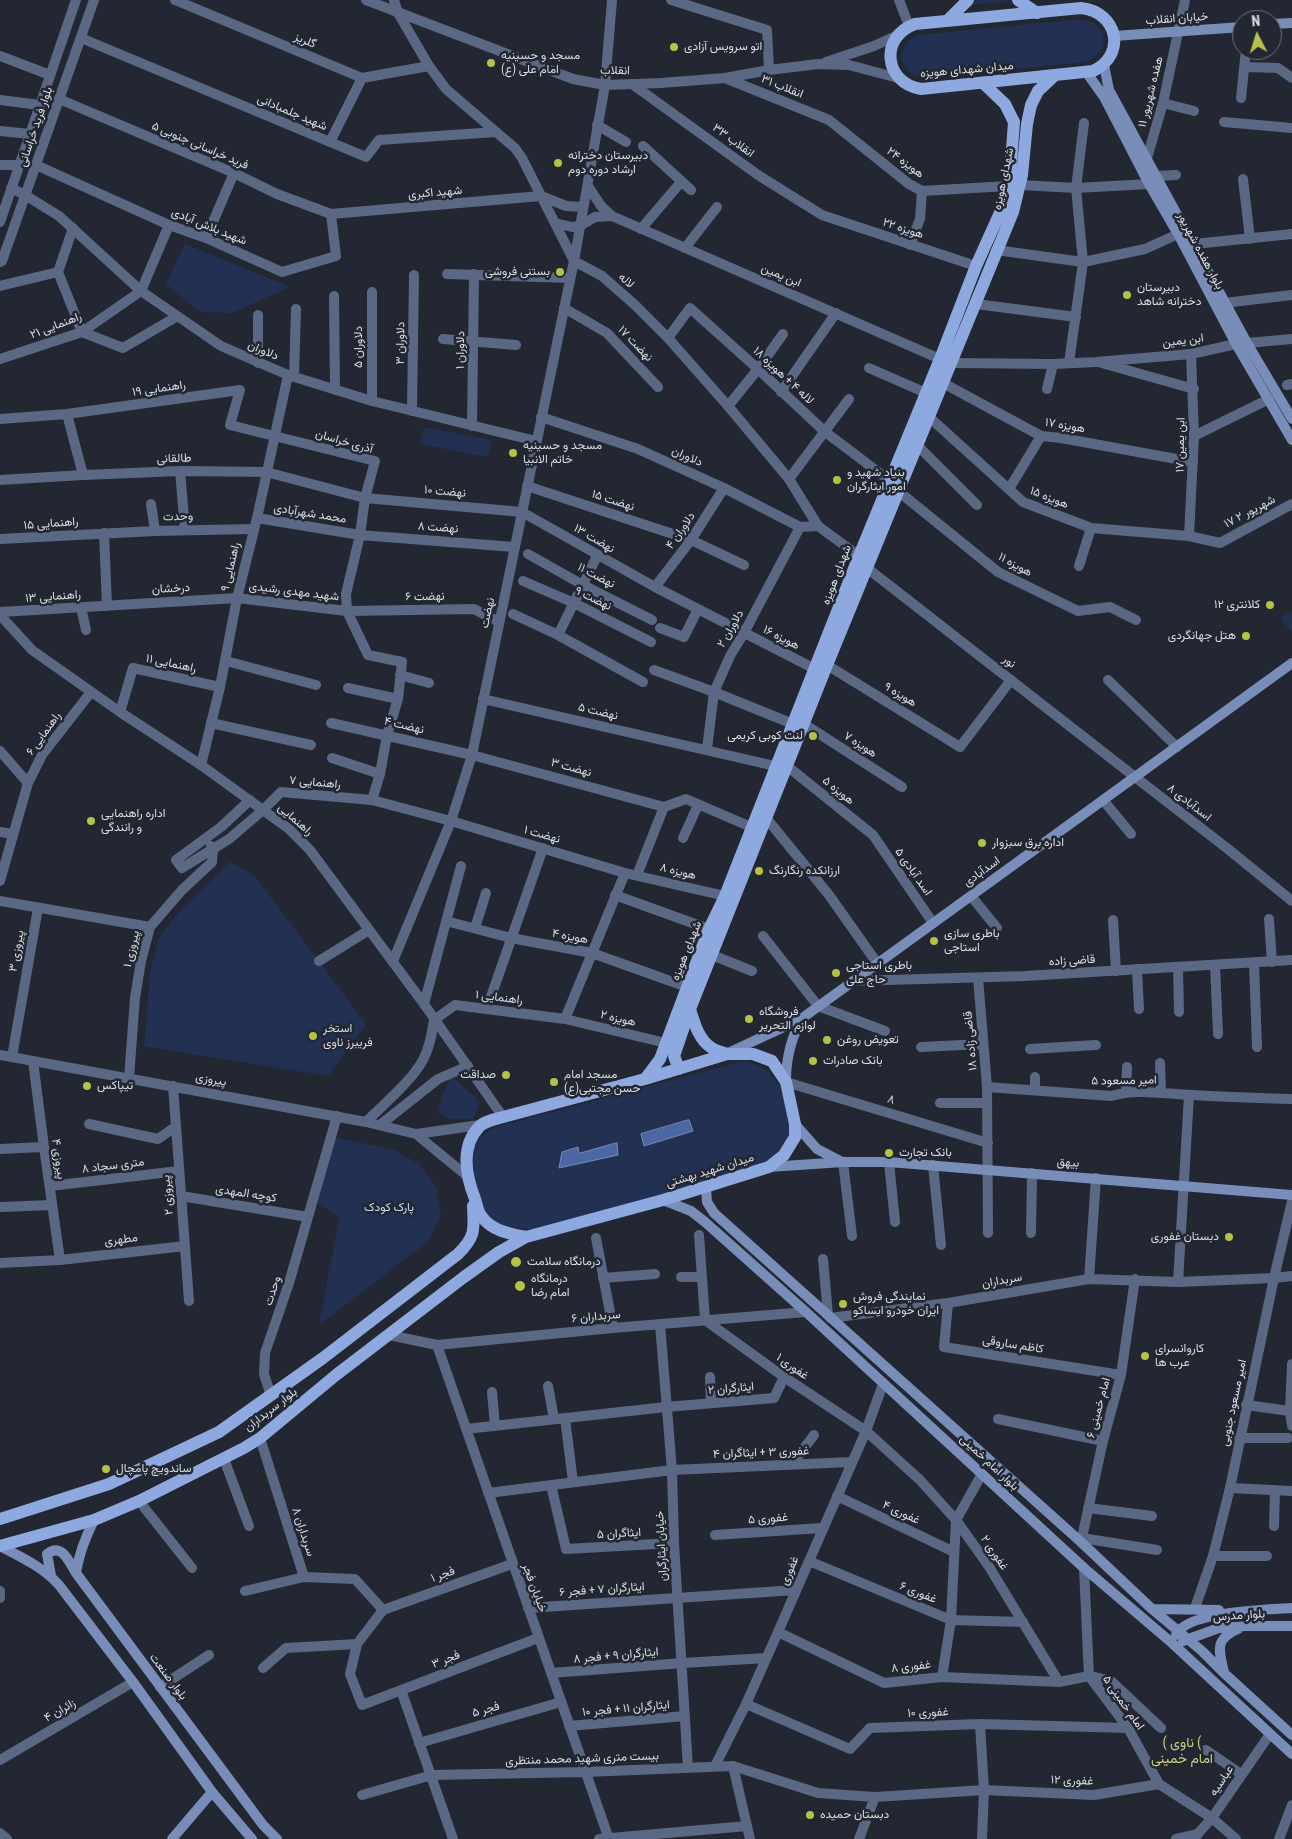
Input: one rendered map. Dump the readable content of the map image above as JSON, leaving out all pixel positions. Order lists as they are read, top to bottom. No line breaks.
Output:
{"streets":{"main road":["خیابان انقلاب","میدان شهدای هویزه","شهدای هویزه","بلوار هفده شهریور","اسدآبادی","بیهق","میدان شهید بهشتی","بلوار سربداران","بلوار امام خمینی","بلوار مدرس","بلوار صنعت"],"street":["گلریز","انقلاب","انقلاب ۳۱","هفده شهریور ۱۱","شهید جلمبادانی","بلوار فرید خراسانی","انقلاب ۳۳","فرید خراسانی جنوبی ۵","هویزه ۲۴","شهید اکبری","شهید بلاش آبادی","هویزه ۲۲","ابن یمین","لاله","راهنمایی ۲۱","دلاوران ۳","نهضت ۱۷","دلاوران ۵","دلاوران ۱","دلاوران","لاله ۴ + هویزه ۱۸","راهنمایی ۱۹","هویزه ۱۷","آذری خراسان","ابن یمین ۱۷","طالقانی","نهضت ۱۰","هویزه ۱۵","نهضت ۱۵","۱۷ شهریور ۲","محمد شهرآبادی","وحدت","راهنمایی ۱۵","نهضت ۸","دلاوران ۴","نهضت ۱۳","هویزه ۱۱","راهنمایی ۹","نهضت ۱۱","درخشان","شهید مهدی رشیدی","راهنمایی ۱۳","نهضت ۶","نهضت ۹","نهضت","دلاوران ۲","هویزه ۱۶","نور","راهنمایی ۱۱","هویزه ۹","نهضت ۵","نهضت ۴","راهنمایی ۶","هویزه ۷","نهضت ۳","راهنمایی ۷","هویزه ۵","اسدآبادی ۸","راهنمایی","نهضت ۱","هویزه ۸","اسد آبادی ۵","هویزه ۴","پیروزی ۱","پیروزی ۳","قاضی زاده","راهنمایی ۱","هویزه ۲","قاضی زاده ۱۸","پیروزی","امیر مسعود ۵","۸","پیروزی ۴","متری سجاد ۸","کوچه المهدی","پیروزی ۲","مطهری","سربداران","سربداران ۶","کاظم ساروقی","غفوری ۱","ایثارگران ۲","امیر مسعود جنوبی","امام خمینی ۶","غفوری ۳ + ایثاگران ۴","غفوری ۴","غفوری ۵","سربداران ۸","ایثاگران ۵","خیابان ایثارگران","غفوری ۲","غفوری","فجر ۱","خیابان فجر","ایثارگران ۷ + فجر ۶","غفوری ۶","ایثارگران ۹ + فجر ۸","فجر ۳","غفوری ۸","امام خمینی ۵","ایثارگران ۱۱ + فجر ۱۰","فجر ۵","زائران ۴","غفوری ۱۰","بیست متری شهید محمد منتظری","غفوری ۱۲","عباسیه"]},"crossings":[["خیابان انقلاب","هفده شهریور ۱۱"],["میدان شهدای هویزه","شهدای هویزه"],["میدان شهدای هویزه","بلوار هفده شهریور"],["انقلاب","انقلاب ۳۱"],["انقلاب","انقلاب ۳۳"],["انقلاب","نهضت"],["انقلاب ۳۱","هویزه ۲۴"],["هفده شهریور ۱۱","بلوار هفده شهریور"],["شهید جلمبادانی","بلوار فرید خراسانی"],["بلوار فرید خراسانی","فرید خراسانی جنوبی ۵"],["بلوار فرید خراسانی","شهید بلاش آبادی"],["بلوار فرید خراسانی","دلاوران"],["انقلاب ۳۳","هویزه ۲۲"],["فرید خراسانی جنوبی ۵","شهید اکبری"],["فرید خراسانی جنوبی ۵","شهید بلاش آبادی"],["هویزه ۲۴","شهدای هویزه"],["هویزه ۲۴","بلوار هفده شهریور"],["شهدای هویزه","هویزه ۲۲"],["شهدای هویزه","ابن یمین"],["شهدای هویزه","لاله"],["شهدای هویزه","لاله ۴ + هویزه ۱۸"],["شهدای هویزه","هویزه ۱۷"],["شهدای هویزه","هویزه ۱۵"],["شهدای هویزه","هویزه ۱۱"],["شهدای هویزه","هویزه ۱۶"],["شهدای هویزه","نور"],["شهدای هویزه","هویزه ۹"],["شهدای هویزه","نهضت ۵"],["شهدای هویزه","هویزه ۷"],["شهدای هویزه","هویزه ۵"],["شهدای هویزه","هویزه ۸"],["شهدای هویزه","هویزه ۴"],["شهدای هویزه","هویزه ۲"],["شهدای هویزه","میدان شهید بهشتی"],["شهید اکبری","شهید بلاش آبادی"],["بلوار هفده شهریور","ابن یمین"],["ابن یمین","ابن یمین ۱۷"],["لاله","لاله ۴ + هویزه ۱۸"],["لاله","نهضت"],["راهنمایی ۲۱","دلاوران"],["دلاوران ۳","دلاوران"],["نهضت ۱۷","نهضت"],["دلاوران ۵","دلاوران"],["دلاوران ۱","دلاوران"],["دلاوران","دلاوران ۴"],["دلاوران","راهنمایی ۹"],["دلاوران","نهضت"],["دلاوران","دلاوران ۲"],["لاله ۴ + هویزه ۱۸","هویزه ۱۱"],["راهنمایی ۱۹","آذری خراسان"],["راهنمایی ۱۹","راهنمایی ۹"],["هویزه ۱۷","ابن یمین ۱۷"],["آذری خراسان","طالقانی"],["آذری خراسان","نهضت ۱۰"],["آذری خراسان","راهنمایی ۹"],["ابن یمین ۱۷","هویزه ۱۵"],["ابن یمین ۱۷","۱۷ شهریور ۲"],["طالقانی","نهضت ۱۰"],["طالقانی","راهنمایی ۹"],["نهضت ۱۰","نهضت ۱۳"],["نهضت ۱۰","نهضت"],["هویزه ۱۵","۱۷ شهریور ۲"],["نهضت ۱۵","دلاوران ۴"],["نهضت ۱۵","نهضت"],["محمد شهرآبادی","نهضت ۸"],["محمد شهرآبادی","راهنمایی ۹"],["وحدت","راهنمایی ۱۵"],["وحدت","راهنمایی ۹"],["وحدت","پیروزی"],["وحدت","کوچه المهدی"],["وحدت","بلوار سربداران"],["نهضت ۸","نهضت"],["دلاوران ۴","نهضت ۱۳"],["دلاوران ۴","هویزه ۱۶"],["نهضت ۱۳","نهضت"],["نهضت ۱۳","هویزه ۱۶"],["راهنمایی ۹","درخشان"],["راهنمایی ۹","شهید مهدی رشیدی"],["راهنمایی ۹","راهنمایی ۱۱"],["راهنمایی ۹","راهنمایی"],["درخشان","شهید مهدی رشیدی"],["درخشان","راهنمایی ۱۳"],["شهید مهدی رشیدی","نهضت ۶"],["راهنمایی ۱۳","راهنمایی"],["نهضت ۶","نهضت"],["نهضت","نهضت ۵"],["نهضت","نهضت ۴"],["نهضت","نهضت ۳"],["نهضت","راهنمایی"],["نهضت","نهضت ۱"],["دلاوران ۲","هویزه ۱۶"],["دلاوران ۲","نهضت ۵"],["دلاوران ۲","هویزه ۷"],["هویزه ۱۶","هویزه ۹"],["نور","هویزه ۹"],["نور","اسدآبادی ۸"],["نور","اسدآبادی"],["راهنمایی ۱۱","راهنمایی"],["نهضت ۵","هویزه ۵"],["نهضت ۴","نهضت ۳"],["راهنمایی ۶","راهنمایی"],["راهنمایی ۷","راهنمایی"],["راهنمایی ۷","نهضت ۱"],["هویزه ۵","اسد آبادی ۵"],["اسدآبادی ۸","اسدآبادی"],["راهنمایی","راهنمایی ۱"],["راهنمایی","میدان شهید بهشتی"],["نهضت ۱","هویزه ۸"],["اسد آبادی ۵","اسدآبادی"],["اسدآبادی","قاضی زاده"],["اسدآبادی","میدان شهید بهشتی"],["پیروزی ۱","پیروزی"],["پیروزی ۳","پیروزی"],["قاضی زاده","قاضی زاده ۱۸"],["راهنمایی ۱","هویزه ۲"],["قاضی زاده ۱۸","امیر مسعود ۵"],["قاضی زاده ۱۸","۸"],["قاضی زاده ۱۸","بیهق"],["پیروزی","پیروزی ۴"],["پیروزی","پیروزی ۲"],["۸","میدان شهید بهشتی"],["پیروزی ۴","متری سجاد ۸"],["پیروزی ۴","مطهری"],["بیهق","میدان شهید بهشتی"],["متری سجاد ۸","پیروزی ۲"],["میدان شهید بهشتی","بلوار سربداران"],["میدان شهید بهشتی","بلوار امام خمینی"],["کوچه المهدی","پیروزی ۲"],["پیروزی ۲","مطهری"],["سربداران","کاظم ساروقی"],["سربداران","امیر مسعود جنوبی"],["سربداران","امام خمینی ۶"],["سربداران","بلوار امام خمینی"],["سربداران ۶","غفوری ۱"],["سربداران ۶","بلوار سربداران"],["سربداران ۶","بلوار امام خمینی"],["سربداران ۶","خیابان ایثارگران"],["سربداران ۶","خیابان فجر"],["کاظم ساروقی","امام خمینی ۶"],["غفوری ۱","ایثارگران ۲"],["غفوری ۱","غفوری ۲"],["غفوری ۱","غفوری"],["ایثارگران ۲","خیابان ایثارگران"],["ایثارگران ۲","خیابان فجر"],["امام خمینی ۶","بلوار امام خمینی"],["بلوار سربداران","سربداران ۸"],["غفوری ۳ + ایثاگران ۴","ایثاگران ۵"],["غفوری ۳ + ایثاگران ۴","خیابان ایثارگران"],["غفوری ۳ + ایثاگران ۴","غفوری"],["غفوری ۳ + ایثاگران ۴","خیابان فجر"],["بلوار امام خمینی","غفوری"],["بلوار امام خمینی","بلوار مدرس"],["بلوار امام خمینی","امام خمینی ۵"],["بلوار امام خمینی","عباسیه"],["غفوری ۴","غفوری"],["غفوری ۵","غفوری"],["ایثاگران ۵","خیابان ایثارگران"],["خیابان ایثارگران","ایثارگران ۷ + فجر ۶"],["خیابان ایثارگران","ایثارگران ۹ + فجر ۸"],["خیابان ایثارگران","ایثارگران ۱۱ + فجر ۱۰"],["خیابان ایثارگران","بیست متری شهید محمد منتظری"],["غفوری ۲","غفوری"],["غفوری ۲","غفوری ۶"],["غفوری ۲","غفوری ۸"],["غفوری","ایثارگران ۷ + فجر ۶"],["غفوری","غفوری ۶"],["غفوری","ایثارگران ۹ + فجر ۸"],["غفوری","غفوری ۸"],["غفوری","غفوری ۱۰"],["غفوری","بیست متری شهید محمد منتظری"],["فجر ۱","خیابان فجر"],["خیابان فجر","ایثارگران ۷ + فجر ۶"],["خیابان فجر","ایثارگران ۹ + فجر ۸"],["خیابان فجر","فجر ۳"],["خیابان فجر","ایثارگران ۱۱ + فجر ۱۰"],["خیابان فجر","فجر ۵"],["خیابان فجر","بیست متری شهید محمد منتظری"],["امام خمینی ۵","غفوری ۱۰"],["امام خمینی ۵","غفوری ۱۲"],["امام خمینی ۵","عباسیه"]],"districts":["( ناوی ( امام خمینی"],"parks":["پارک کودک"],"places":["اتو سرويس آزادی","مسجد و حسینیه امام علی (ع)","دبیرستان دخترانه ارشاد دوره دوم","بستنی فروشی","دبیرستان دخترانه شاهد","مسجد و حسینیه خاتم الانبیا","بنیاد شهید و امور ایثارگران","کلانتری ۱۲","هتل جهانگردی","لنت کوبی کریمی","اداره راهنمایی و رانندگی","اداره برق سبزوار","ارزانکده رنگارنگ","باطری سازی استاجی","باطری استاجی حاج علی","فروشگاه لوازم التحریر","استخر فریبرز ناوی","تعویض روغن","بانک صادرات","صداقت","مسجد امام حسن مجتبی(ع)","تیپاکس","بانک تجارت","دبستان غفوری","درمانگاه سلامت","درمانگاه امام رضا","نمایندگی فروش ایران خودرو ایساکو","کاروانسرای عرب ها","ساندویچ پامچال","دبستان حمیده"],"north":"top"}
